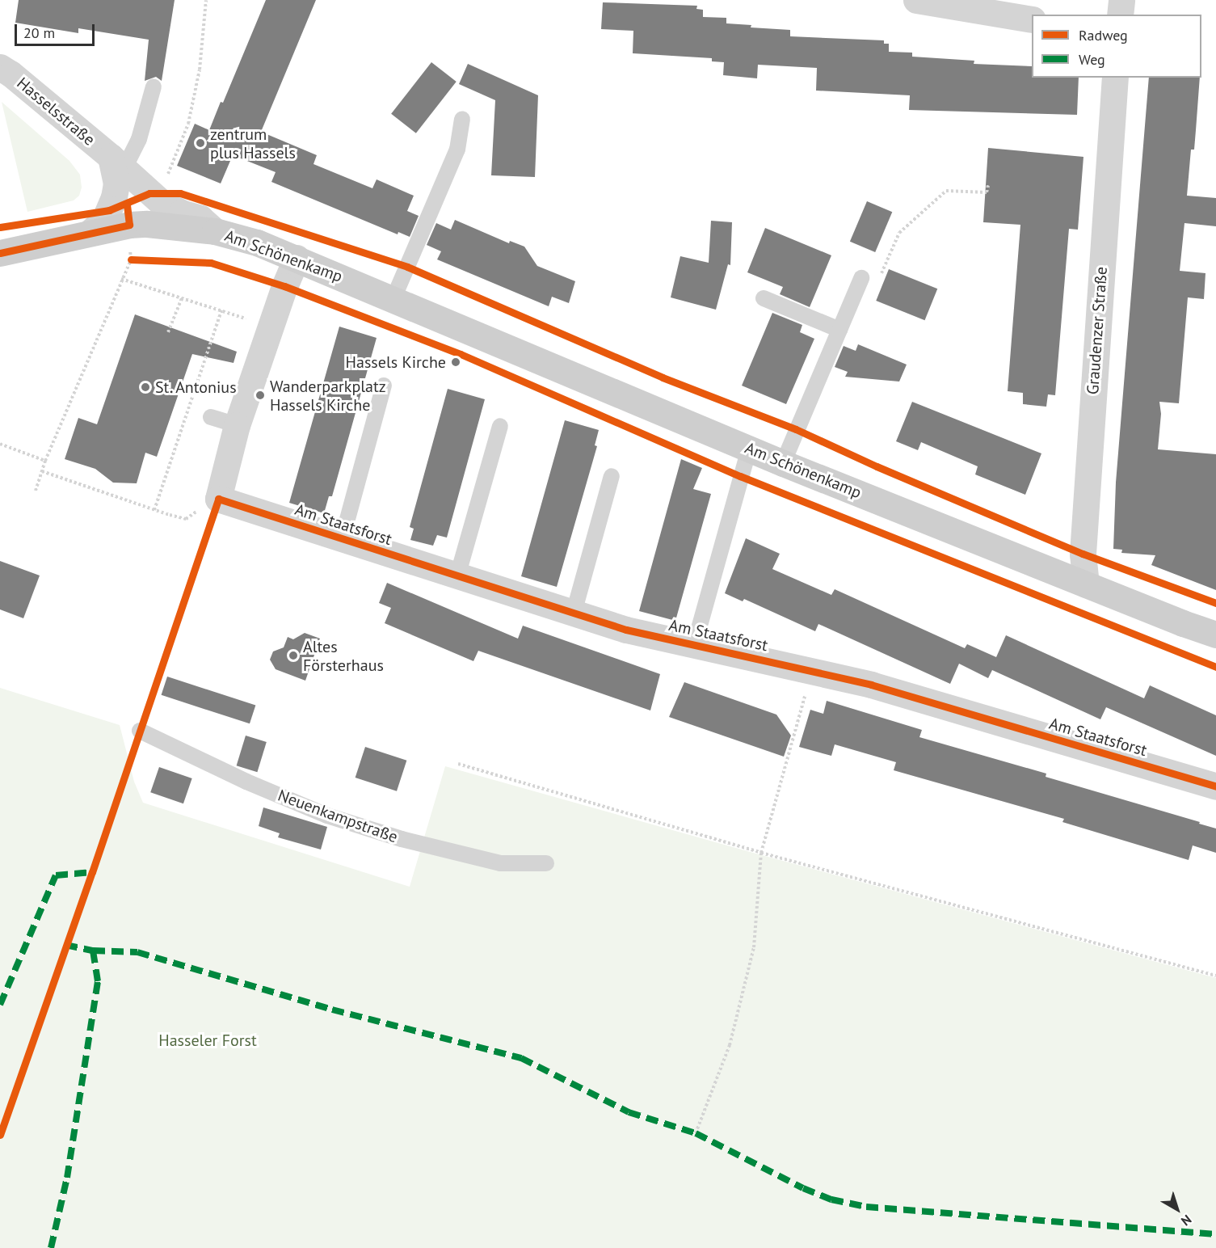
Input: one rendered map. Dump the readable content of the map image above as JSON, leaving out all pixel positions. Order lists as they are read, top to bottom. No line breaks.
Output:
{"streets":{"main road":["Am Schönenkamp"],"street":["Hasselsstraße","Graudenzer Straße","Am Staatsforst"],"lane":["Neuenkampstraße"]},"crossings":[["Hasselsstraße","Am Schönenkamp"],["Am Schönenkamp","Graudenzer Straße"],["Am Schönenkamp","Am Staatsforst"]],"parks":["Hasseler Forst"],"places":["zentrum plus Hassels","Hassels Kirche","St. Antonius","Wanderparkplatz Hassels Kirche","Altes Försterhaus"],"legend":["Radweg","Weg"],"scale_bar":"20 m","north":"bottom right"}
